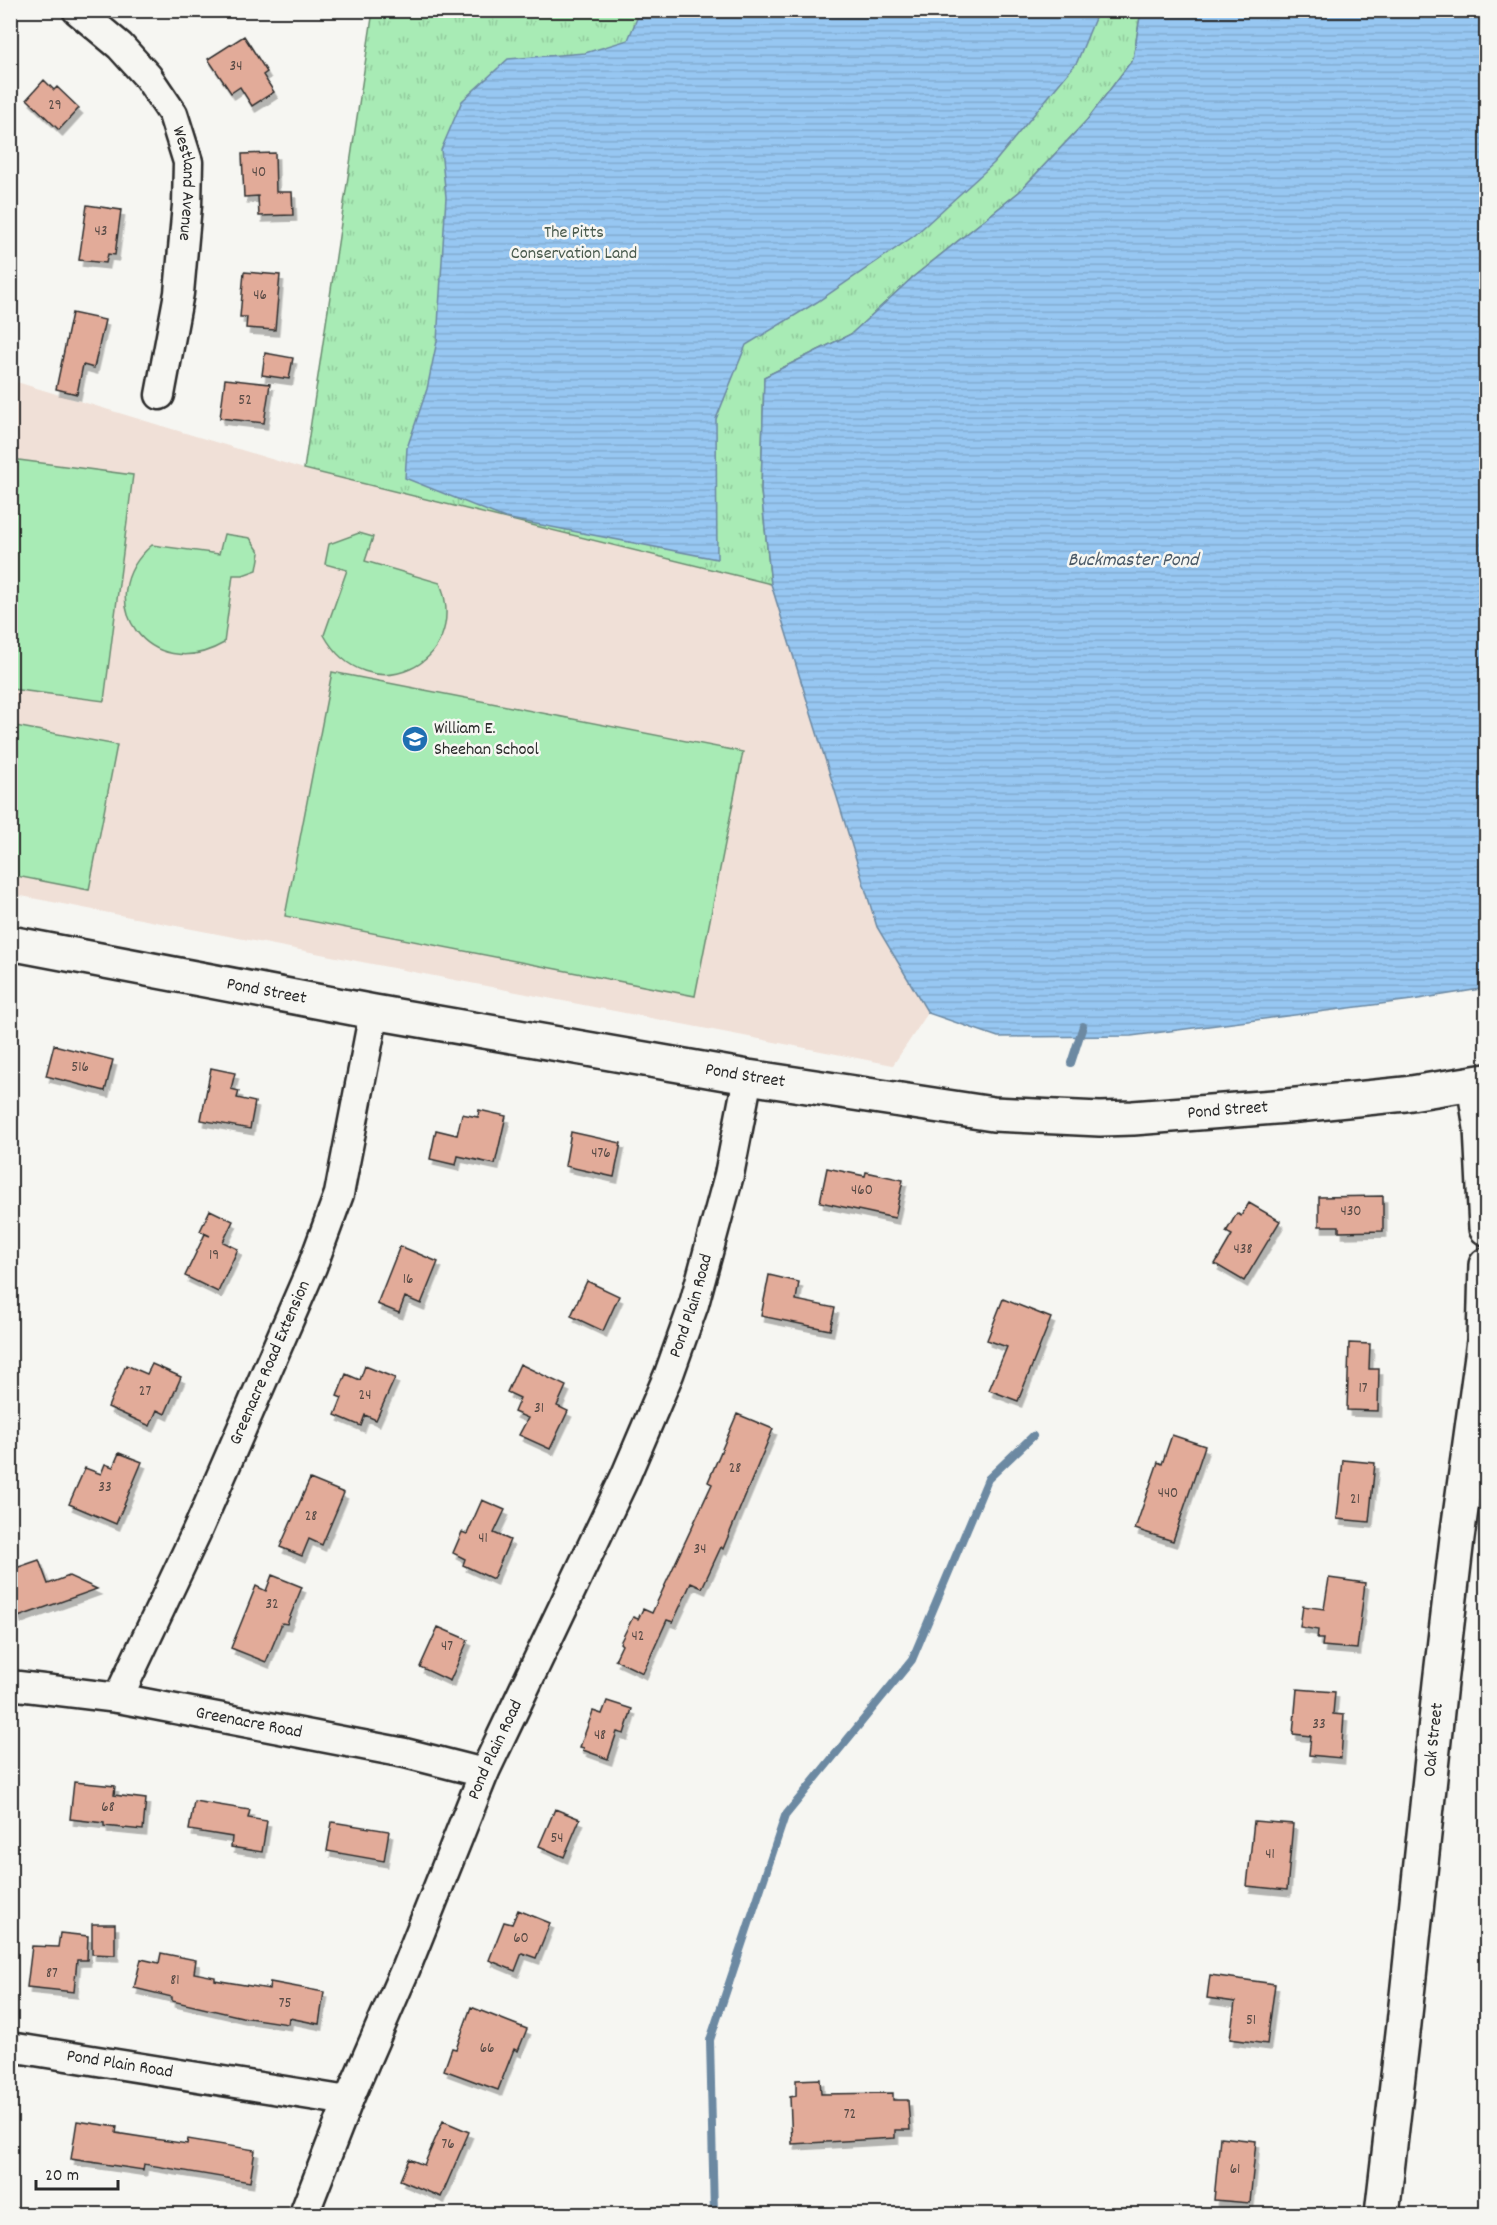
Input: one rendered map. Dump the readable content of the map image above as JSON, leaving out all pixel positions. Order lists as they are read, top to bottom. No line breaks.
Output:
{"streets":{"street":["Westland Avenue","Pond Street","Pond Plain Road","Greenacre Road Extension","Greenacre Road","Oak Street"]},"crossings":[["Pond Street","Pond Plain Road"],["Pond Street","Greenacre Road Extension"],["Pond Plain Road","Greenacre Road"],["Greenacre Road Extension","Greenacre Road"]],"water":["Buckmaster Pond"],"parks":["The Pitts Conservation Land"],"places":{"school or university":["William E. Sheehan School"]},"house_numbers":["34","29","40","43","46","52","516","476","460","430","438","19","16","17","27","24","31","28","33","440","21","28","41","34","32","42","47","33","48","68","54","41","60","87","81","75","51","66","72","76","61"],"scale_bar":"20 m"}
